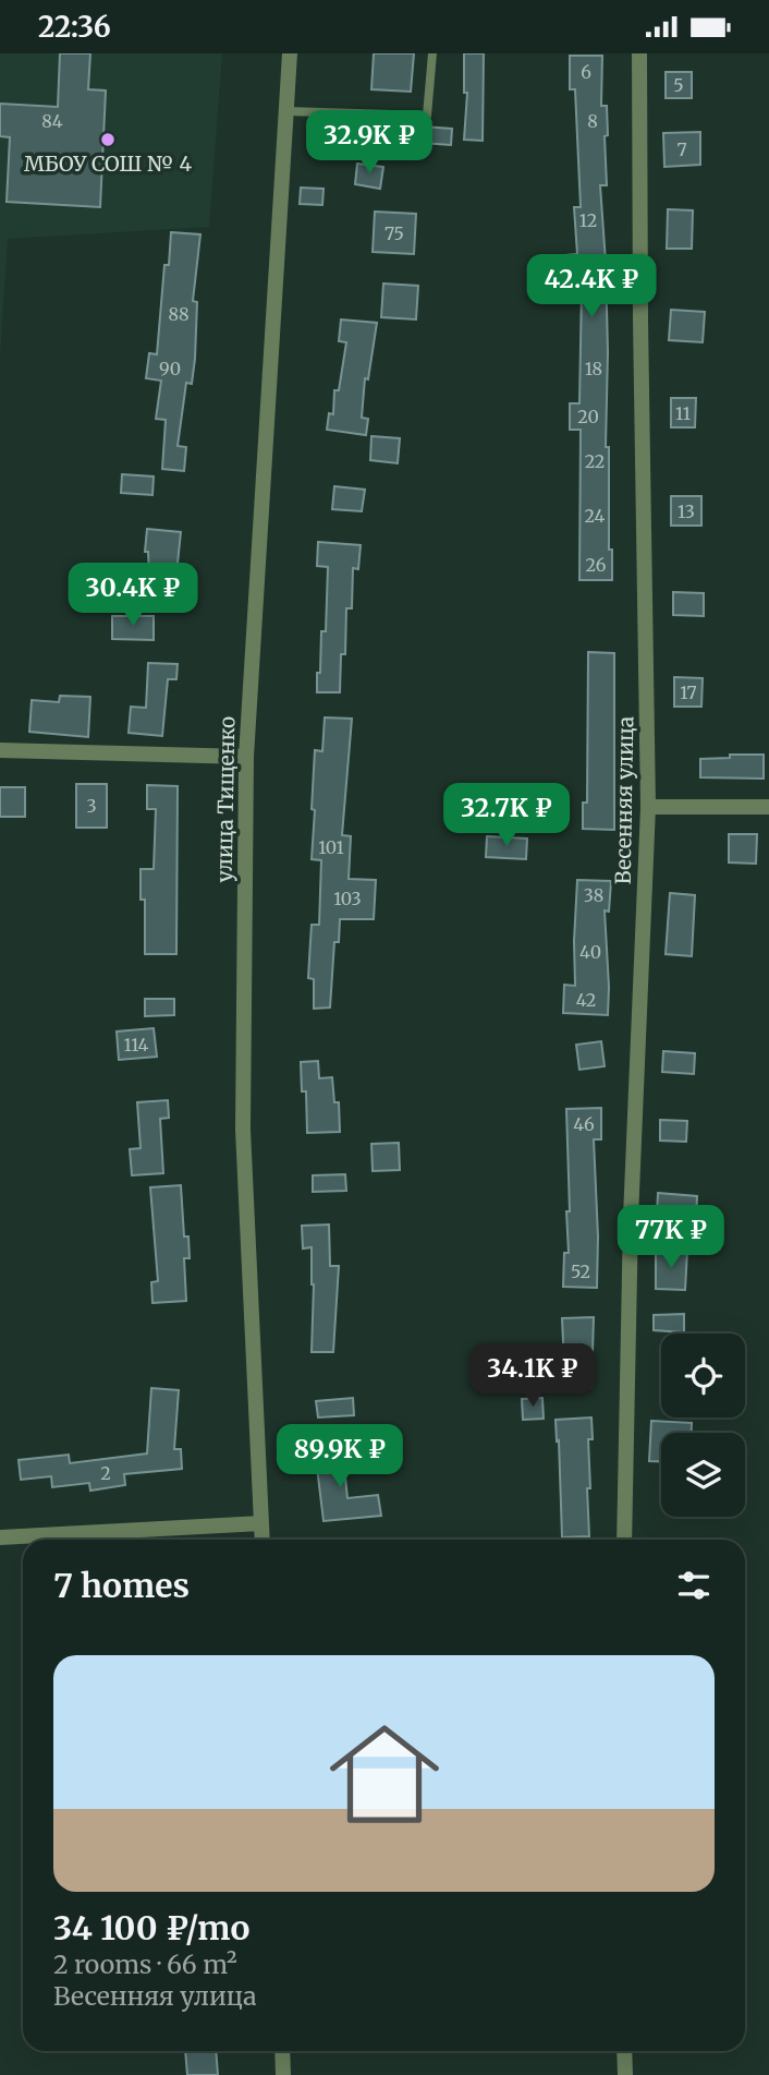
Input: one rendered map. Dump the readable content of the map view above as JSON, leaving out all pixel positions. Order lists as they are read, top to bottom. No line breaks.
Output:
{"streets":{"street":["улица Тищенко","Весенняя улица"]},"places":["МБОУ СОШ № 4"],"house_numbers":["6","5","84","8","7","12","75","88","90","18","11","20","22","13","24","26","17","3","101","38","103","40","42","114","46","52","2"],"page":{"status":"22:36","price":["32.9K ₽","42.4K ₽","30.4K ₽","32.7K ₽","77K ₽","34.1K ₽","89.9K ₽"],"heading":"7 homes","list":[{"name":"34 100 ₽/mo","note":"2 rooms · 66 m² · Весенняя улица"}]}}
